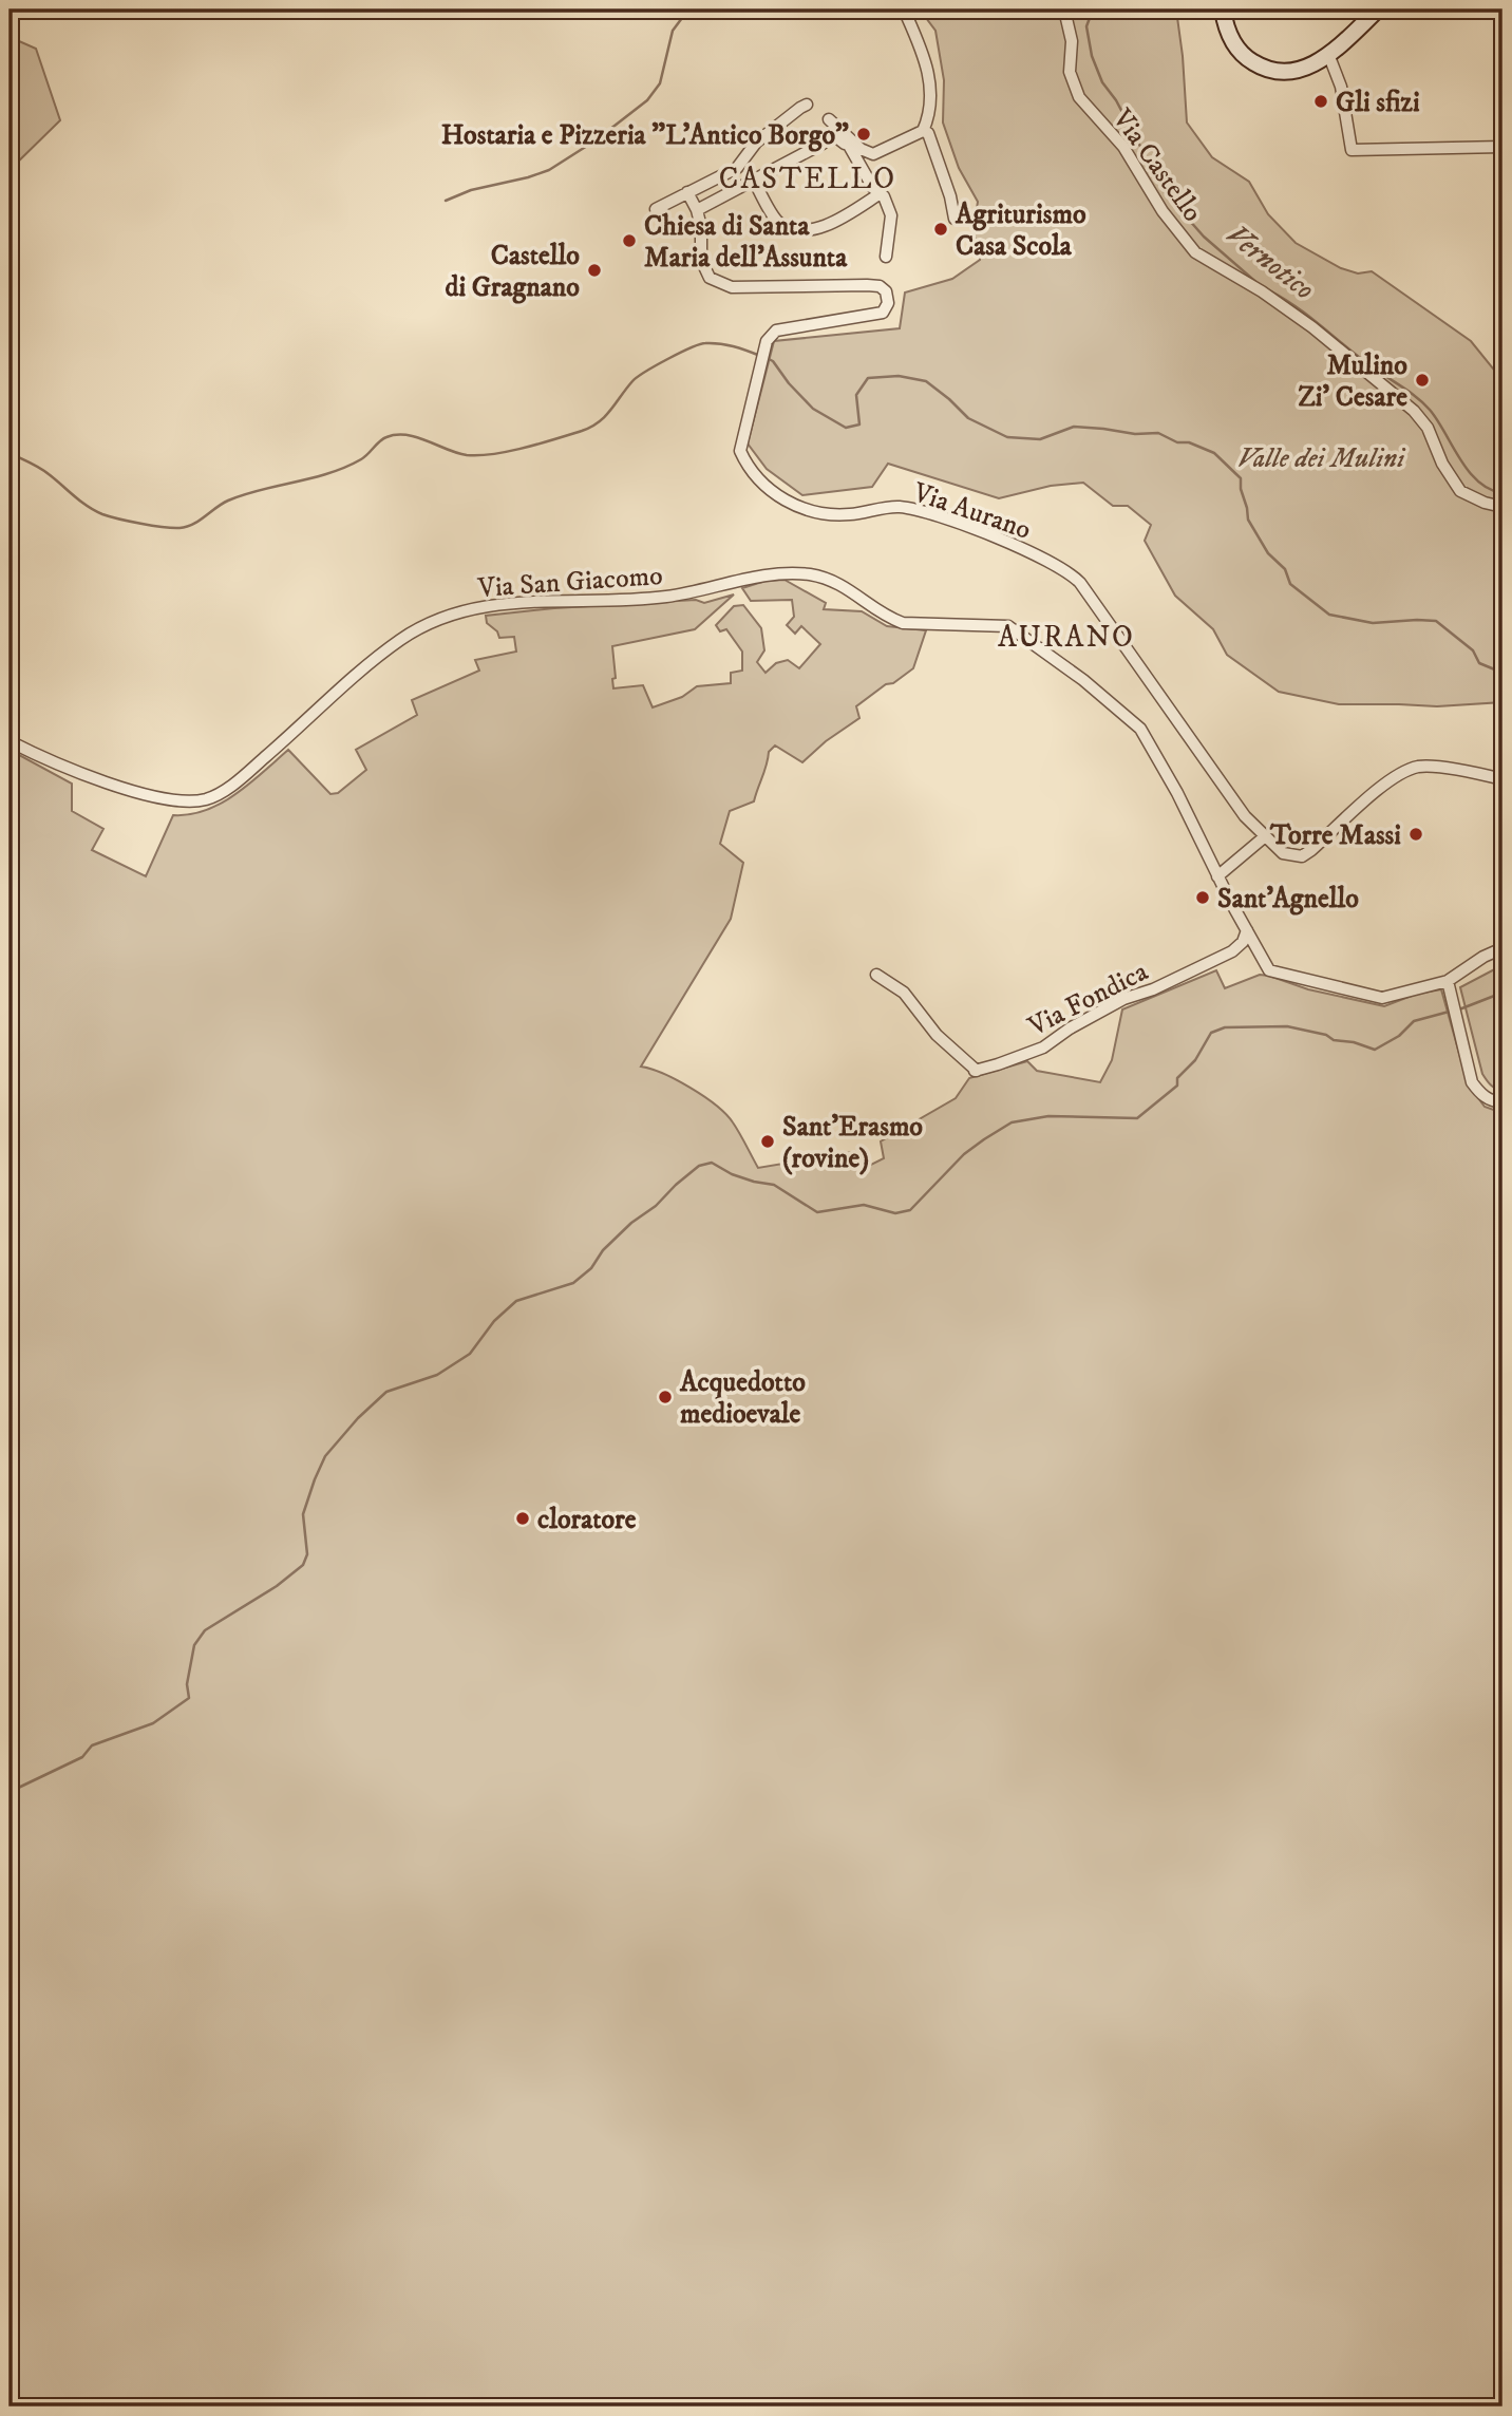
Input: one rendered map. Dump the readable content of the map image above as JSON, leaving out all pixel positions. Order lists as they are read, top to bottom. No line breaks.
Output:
{"streets":{"street":["Via Castello","Via Aurano","Via San Giacomo","Via Fondica"]},"districts":["CASTELLO","AURANO"],"water":["Vernotico"],"parks":["Valle dei Mulini"],"places":["Gli sfizi","Hostaria e Pizzeria \"L'Antico Borgo\"","Agriturismo Casa Scola","Chiesa di Santa Maria dell'Assunta","Castello di Gragnano","Mulino Zi' Cesare","Torre Massi","Sant'Agnello","Sant'Erasmo (rovine)","Acquedotto medioevale","cloratore"]}
